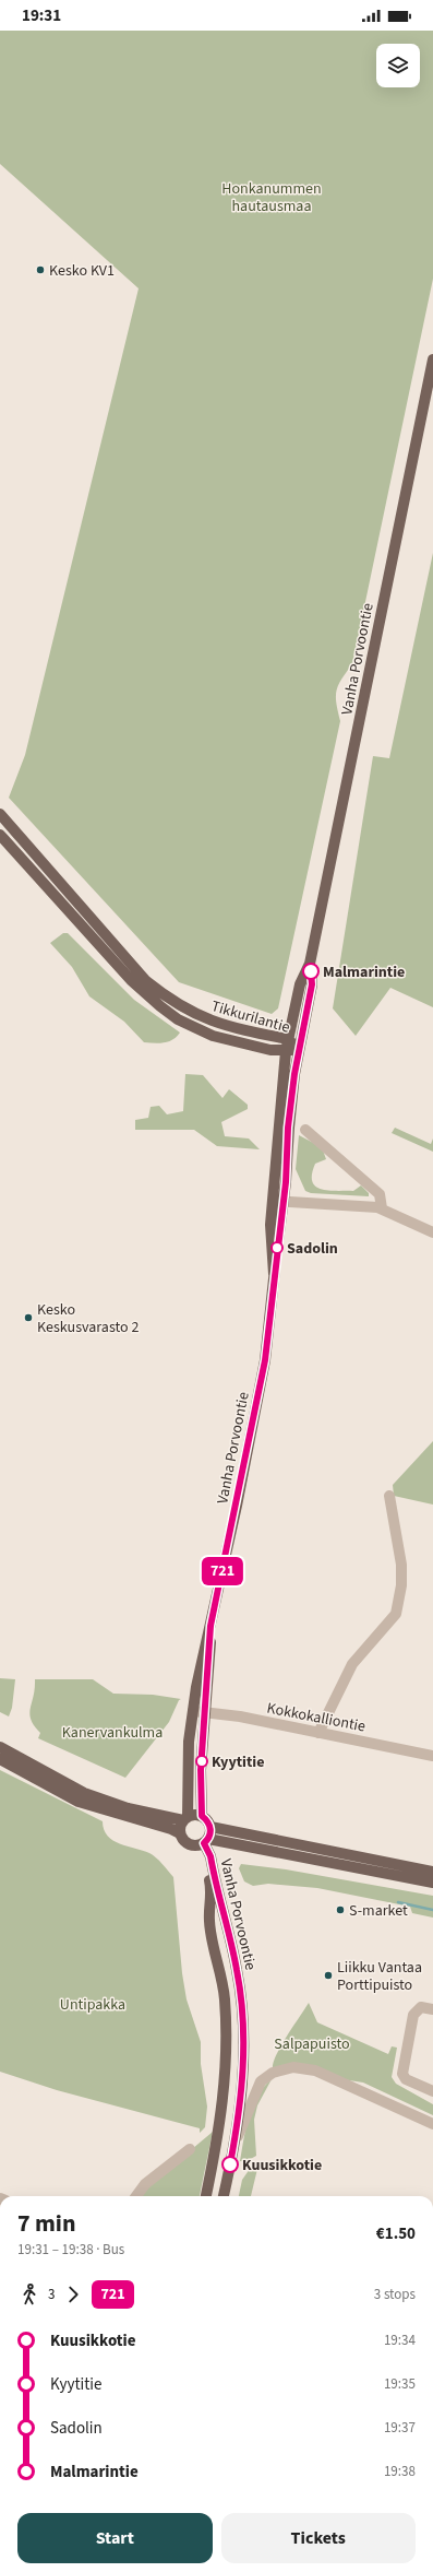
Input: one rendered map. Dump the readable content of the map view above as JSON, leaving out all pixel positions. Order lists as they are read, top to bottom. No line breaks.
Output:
{"streets":{"main road":["Vanha Porvoontie","Tikkurilantie"],"street":["Kokkokalliontie"]},"crossings":[["Vanha Porvoontie","Tikkurilantie"],["Vanha Porvoontie","Kokkokalliontie"]],"parks":["Honkanummen hautausmaa","Kanervankulma","Untipakka","Salpapuisto"],"places":["Kesko KV1","Malmarintie","Sadolin","Kesko Keskusvarasto 2","Kyytitie","S-market","Liikku Vantaa Porttipuisto","Kuusikkotie"],"lines":["bus line 721"],"page":{"status":"19:31","on_map":"721","heading":["7 min","19:31 – 19:38 · Bus","€1.50"],"legs":["3","721","3 stops"],"list":[{"name":"Kuusikkotie","value":"19:34"},{"name":"Kyytitie","value":"19:35"},{"name":"Sadolin","value":"19:37"},{"name":"Malmarintie","value":"19:38"}],"buttons":["Start","Tickets"]}}
